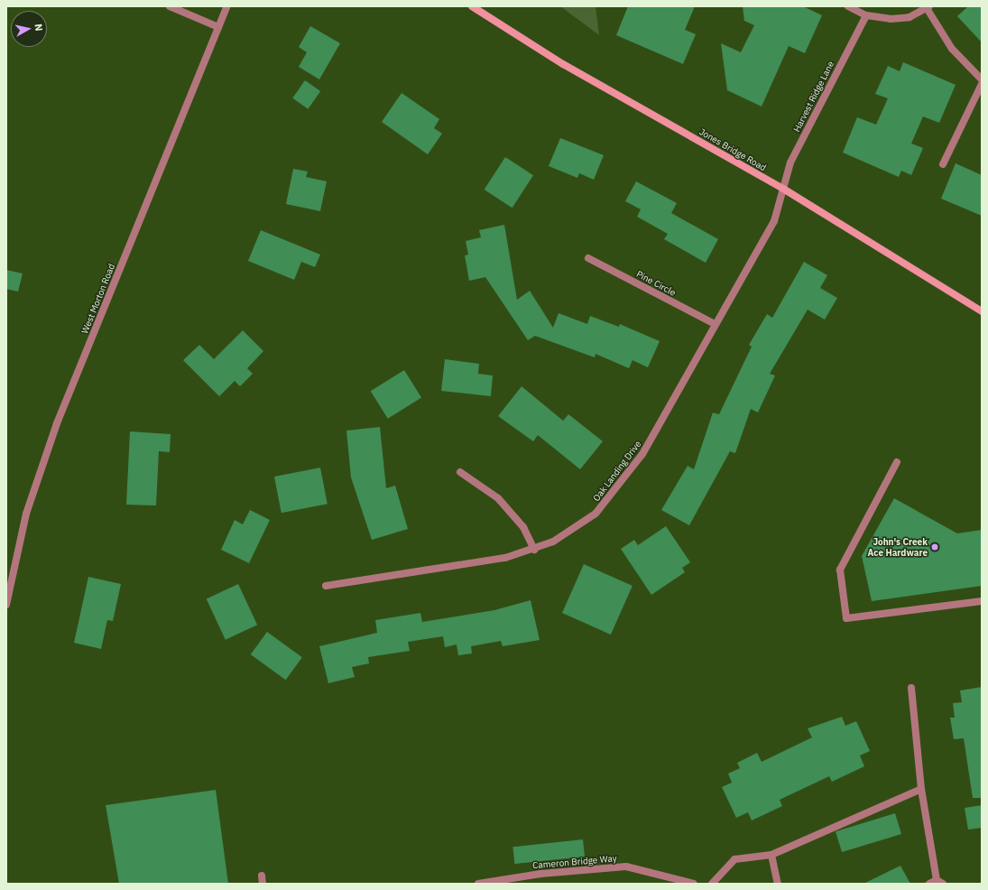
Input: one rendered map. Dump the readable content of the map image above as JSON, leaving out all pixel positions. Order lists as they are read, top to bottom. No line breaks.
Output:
{"streets":{"main road":["Jones Bridge Road"],"street":["Harvest Ridge Lane","Pine Circle","West Morton Road","Oak Landing Drive","Cameron Bridge Way"]},"crossings":[["Harvest Ridge Lane","Jones Bridge Road"],["Harvest Ridge Lane","Oak Landing Drive"],["Jones Bridge Road","Oak Landing Drive"],["Pine Circle","Oak Landing Drive"]],"places":["John's Creek Ace Hardware"],"north":"right"}
